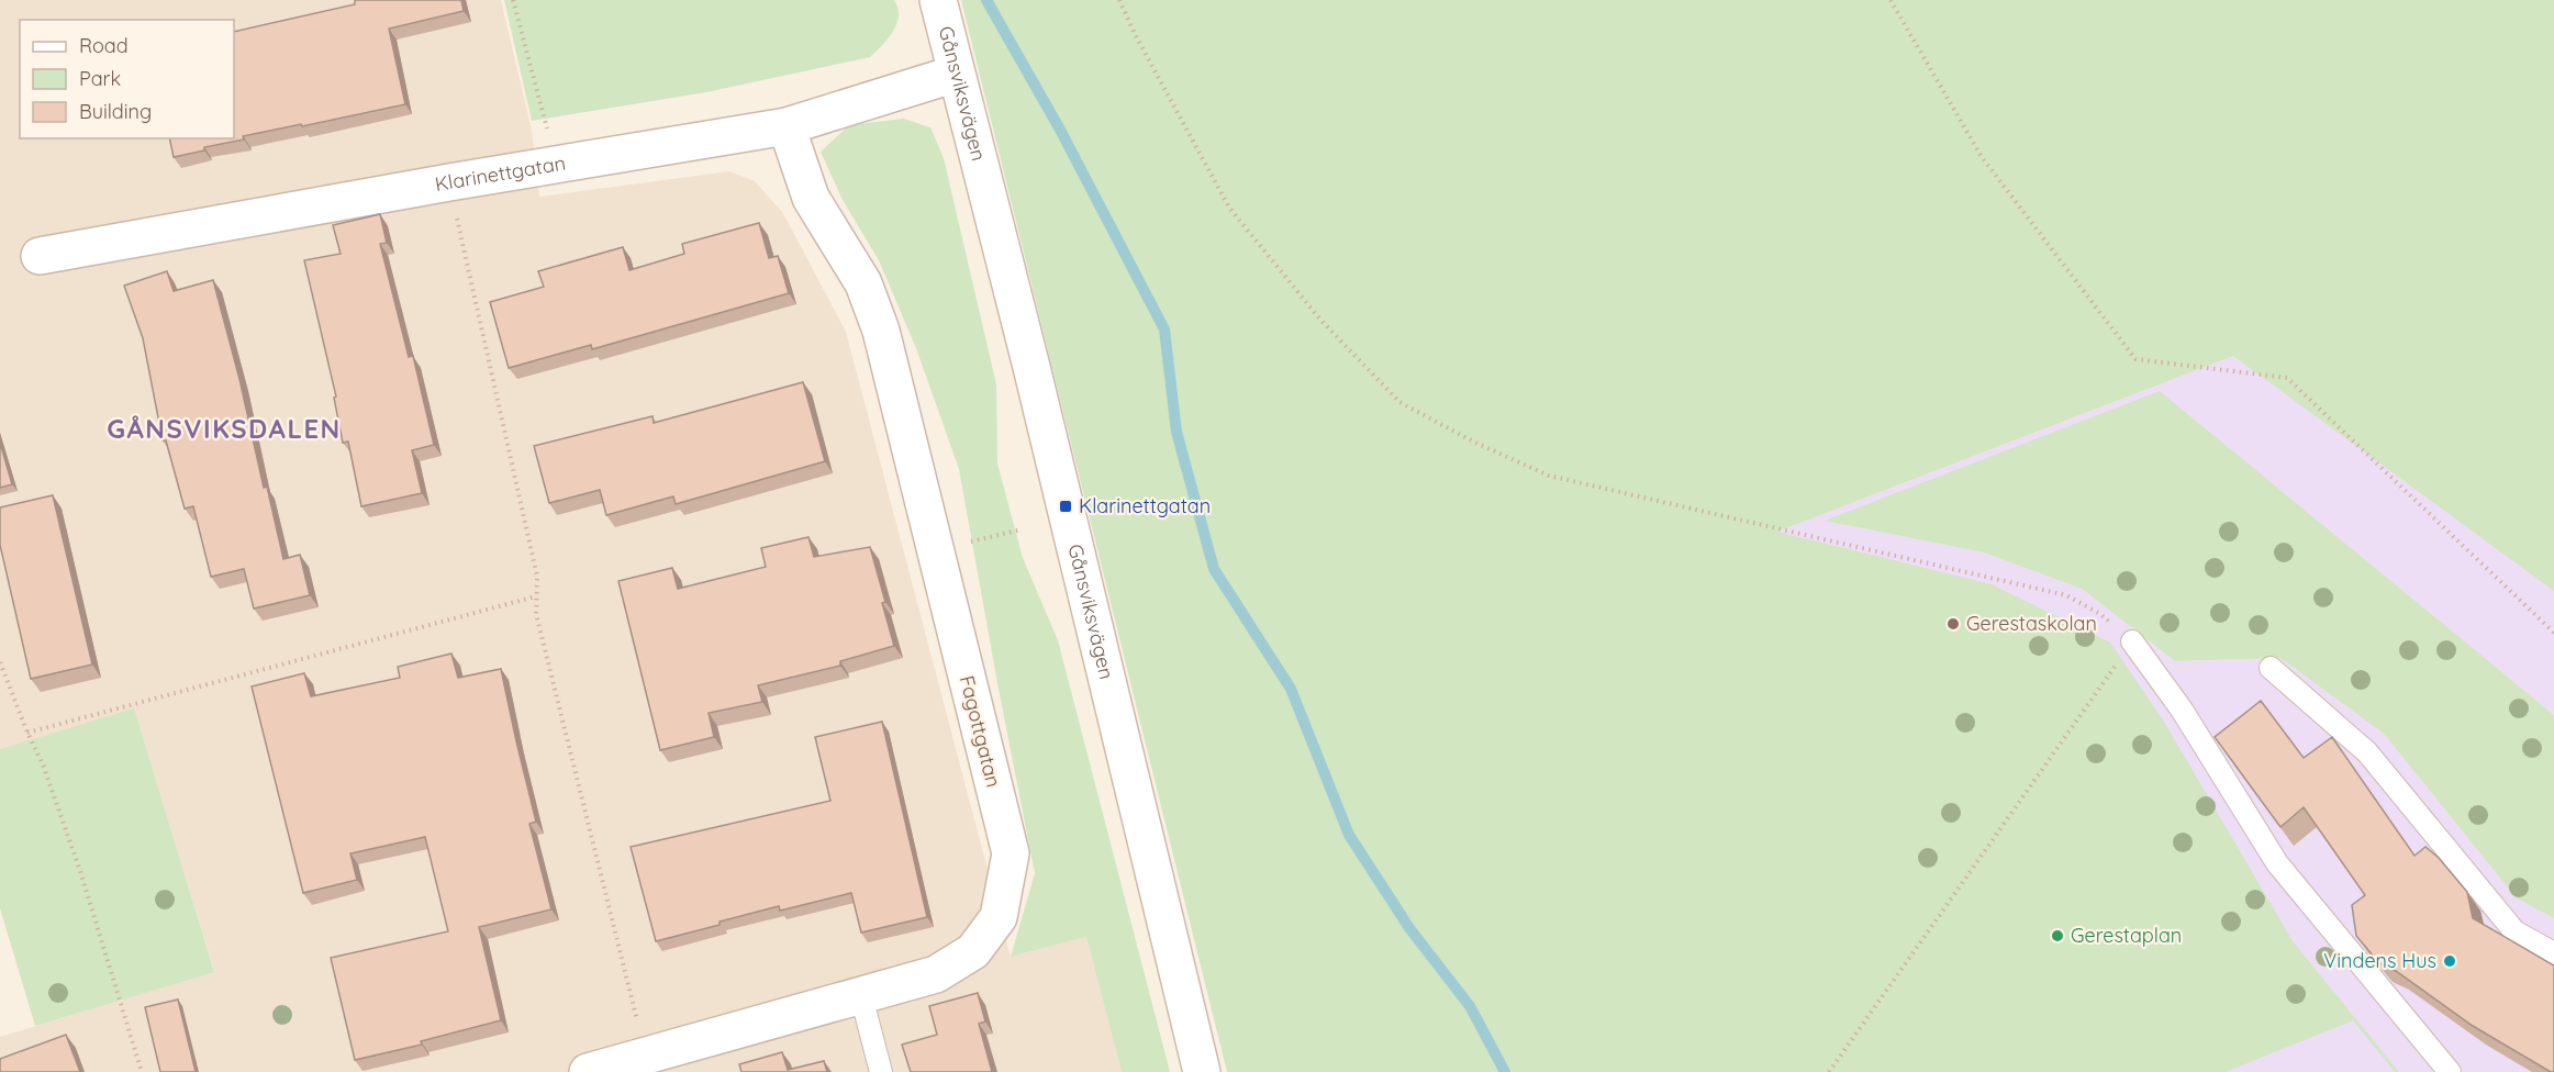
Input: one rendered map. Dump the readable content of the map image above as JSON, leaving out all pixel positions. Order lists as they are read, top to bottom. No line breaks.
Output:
{"streets":{"street":["Gånsviksvägen","Klarinettgatan","Fagottgatan"]},"crossings":[["Gånsviksvägen","Klarinettgatan"],["Klarinettgatan","Fagottgatan"]],"districts":["GÅNSVIKSDALEN"],"places":{"transit":["Klarinettgatan"],"other":["Gerestaskolan","Gerestaplan","Vindens Hus"]},"legend":["Road","Park","Building"]}
